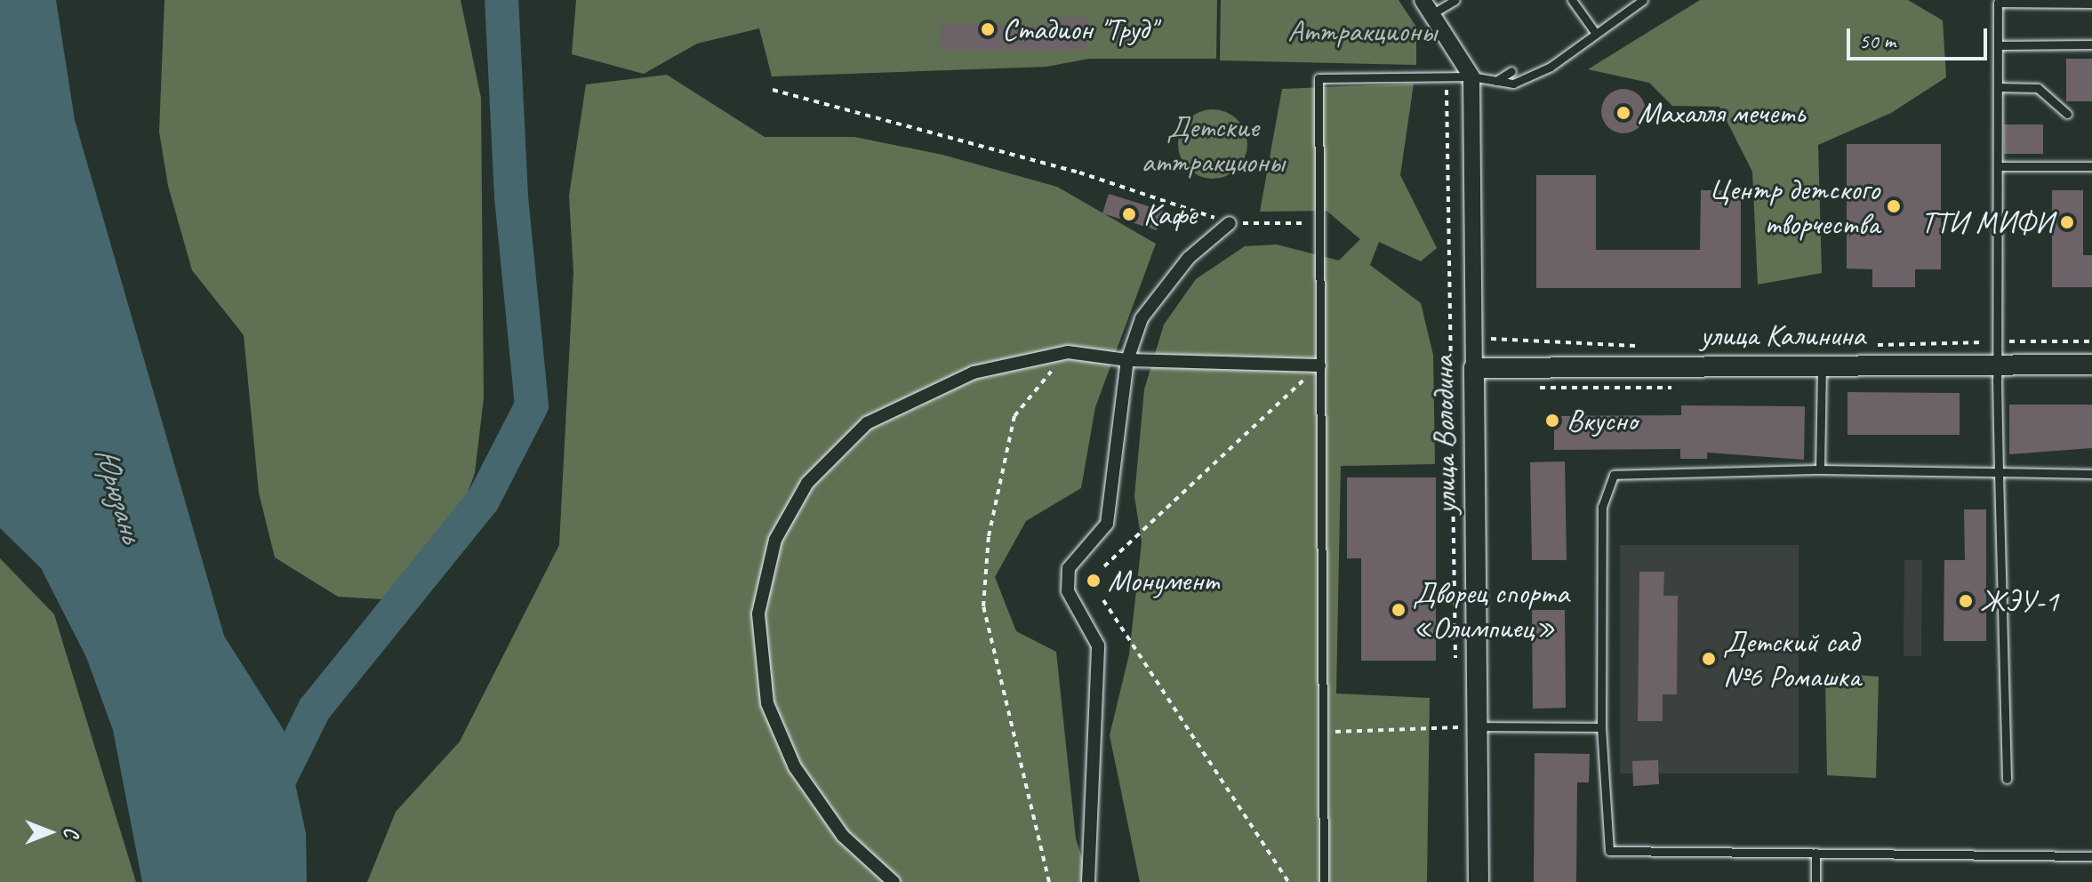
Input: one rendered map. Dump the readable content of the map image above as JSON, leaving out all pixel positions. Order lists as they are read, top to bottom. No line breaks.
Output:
{"streets":{"street":["улица Калинина","улица Володина"]},"crossings":[["улица Калинина","улица Володина"]],"water":["Юрюзань"],"parks":["Аттракционы","Детские аттракционы"],"places":["Стадион \"Труд\"","Махалля мечеть","Центр детского творчества","Кафе","ТТИ МИФИ","Вкусно","Монумент","ЖЭУ-1","Дворец спорта «Олимпиец»","Детский сад №6 Ромашка"],"scale_bar":"50 m","north":"right"}
